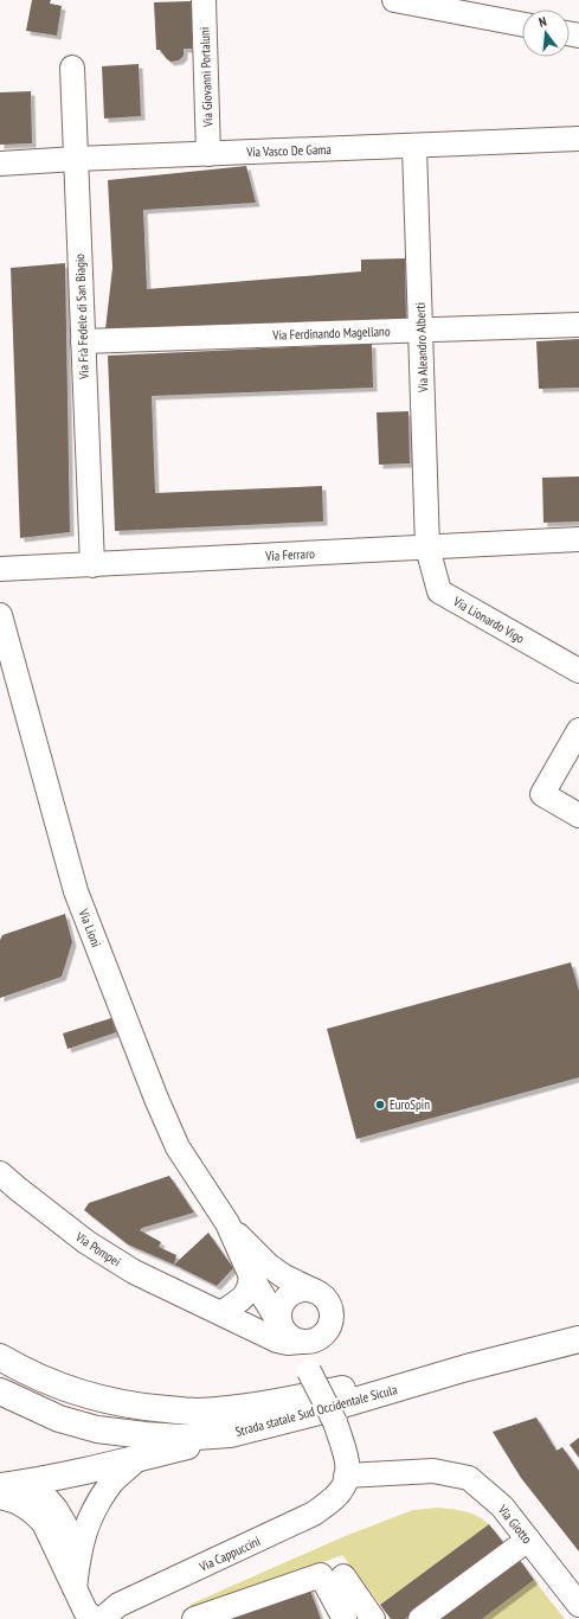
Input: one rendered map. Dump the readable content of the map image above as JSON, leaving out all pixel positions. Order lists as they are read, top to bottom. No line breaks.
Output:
{"streets":{"main road":["Strada statale Sud Occidentale Sicula"],"street":["Via Giovanni Portaluni","Via Vasco De Gama","Via Frà Fedele di San Biagio","Via Ferdinando Magellano","Via Aleandro Alberti","Via Ferraro","Via Lionardo Vigo","Via Lioni","Via Pompei","Via Giotto","Via Cappuccini"]},"crossings":[["Via Giovanni Portaluni","Via Vasco De Gama"],["Via Vasco De Gama","Via Frà Fedele di San Biagio"],["Via Vasco De Gama","Via Aleandro Alberti"],["Via Frà Fedele di San Biagio","Via Ferdinando Magellano"],["Via Frà Fedele di San Biagio","Via Ferraro"],["Via Ferdinando Magellano","Via Aleandro Alberti"],["Via Aleandro Alberti","Via Ferraro"],["Via Aleandro Alberti","Via Lionardo Vigo"],["Via Ferraro","Via Lionardo Vigo"],["Via Giotto","Via Cappuccini"]],"places":["EuroSpin"],"north":"top"}
